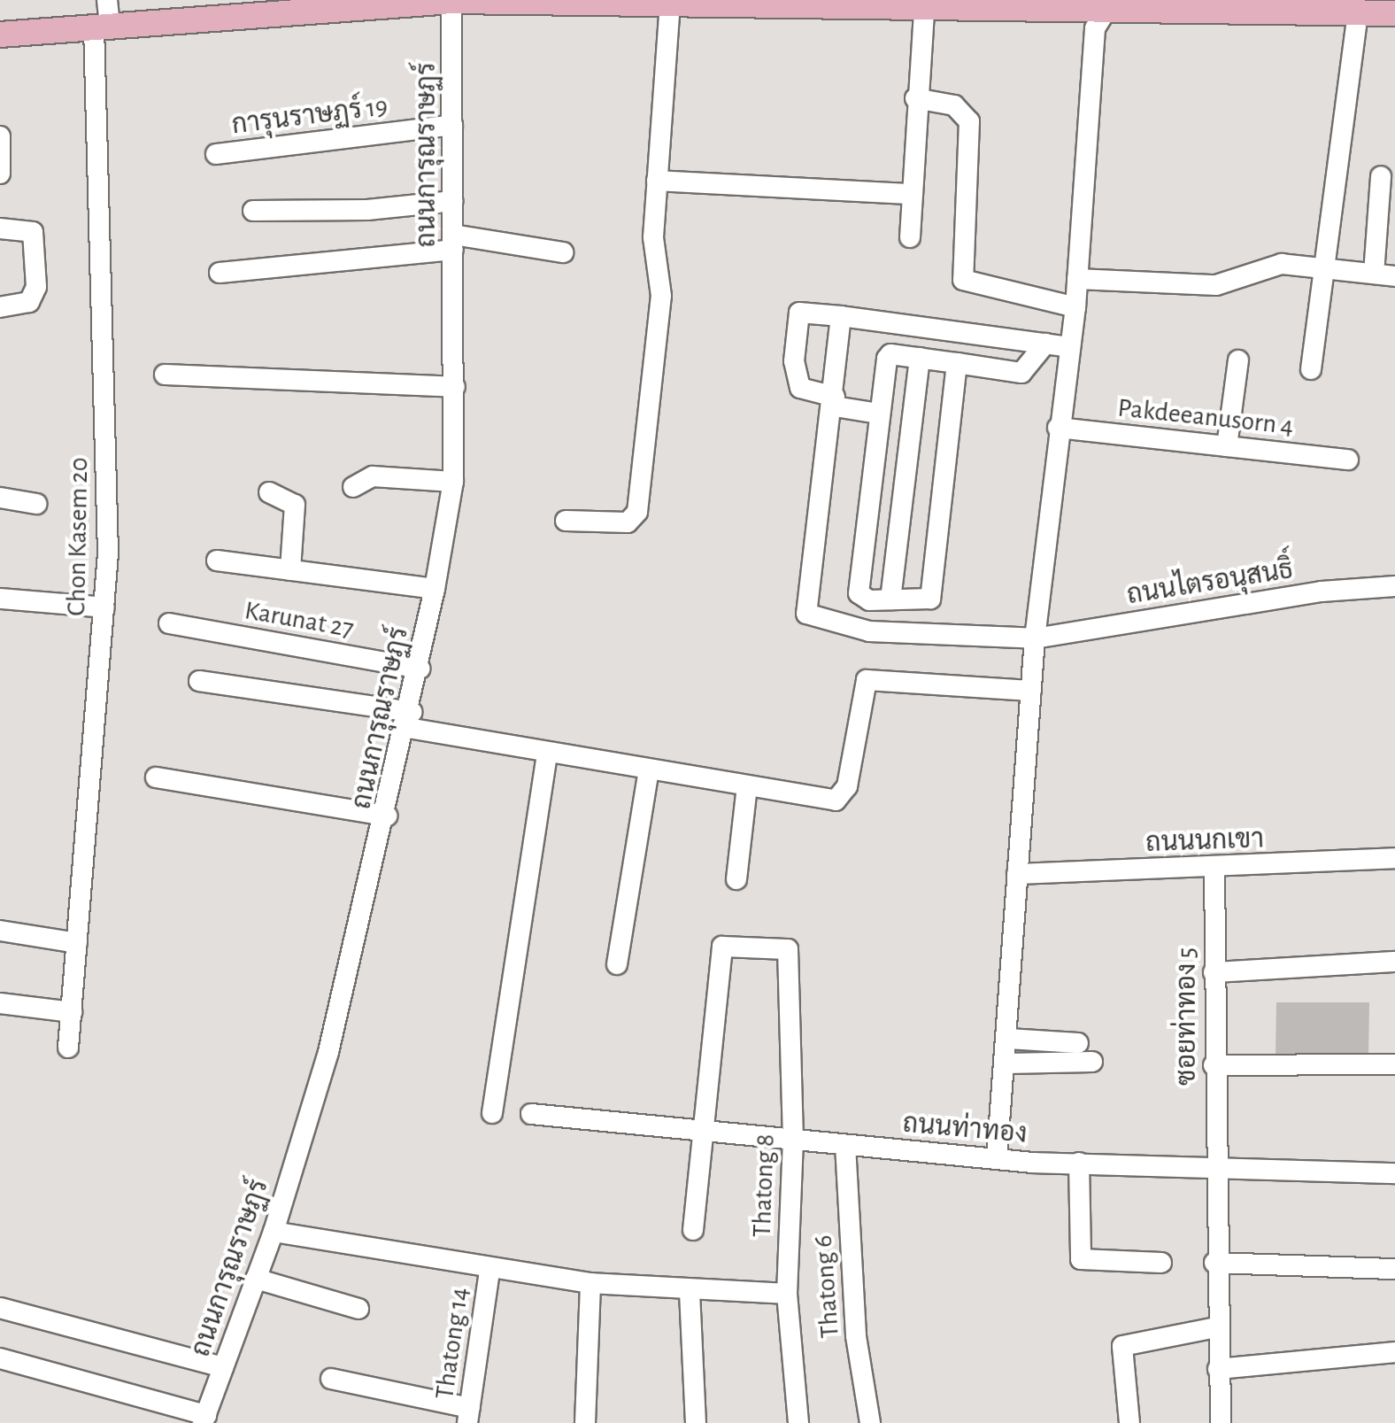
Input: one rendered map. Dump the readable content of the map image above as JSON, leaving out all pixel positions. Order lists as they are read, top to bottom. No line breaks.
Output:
{"streets":{"street":["การุนราษฏร์ 19","ถนนการุณราษฏร์","Pakdeeanusorn 4","Chon Kasem 20","ถนนไตรอนุสนธิ์","Karunat 27","ถนนนกเขา","ซอยท่าทอง 5","ถนนท่าทอง","Thatong 8","Thatong 6","Thatong 14"]},"crossings":[["การุนราษฏร์ 19","ถนนการุณราษฏร์"],["ถนนการุณราษฏร์","Karunat 27"],["ถนนนกเขา","ซอยท่าทอง 5"],["ซอยท่าทอง 5","ถนนท่าทอง"],["ถนนท่าทอง","Thatong 8"],["ถนนท่าทอง","Thatong 6"]]}
